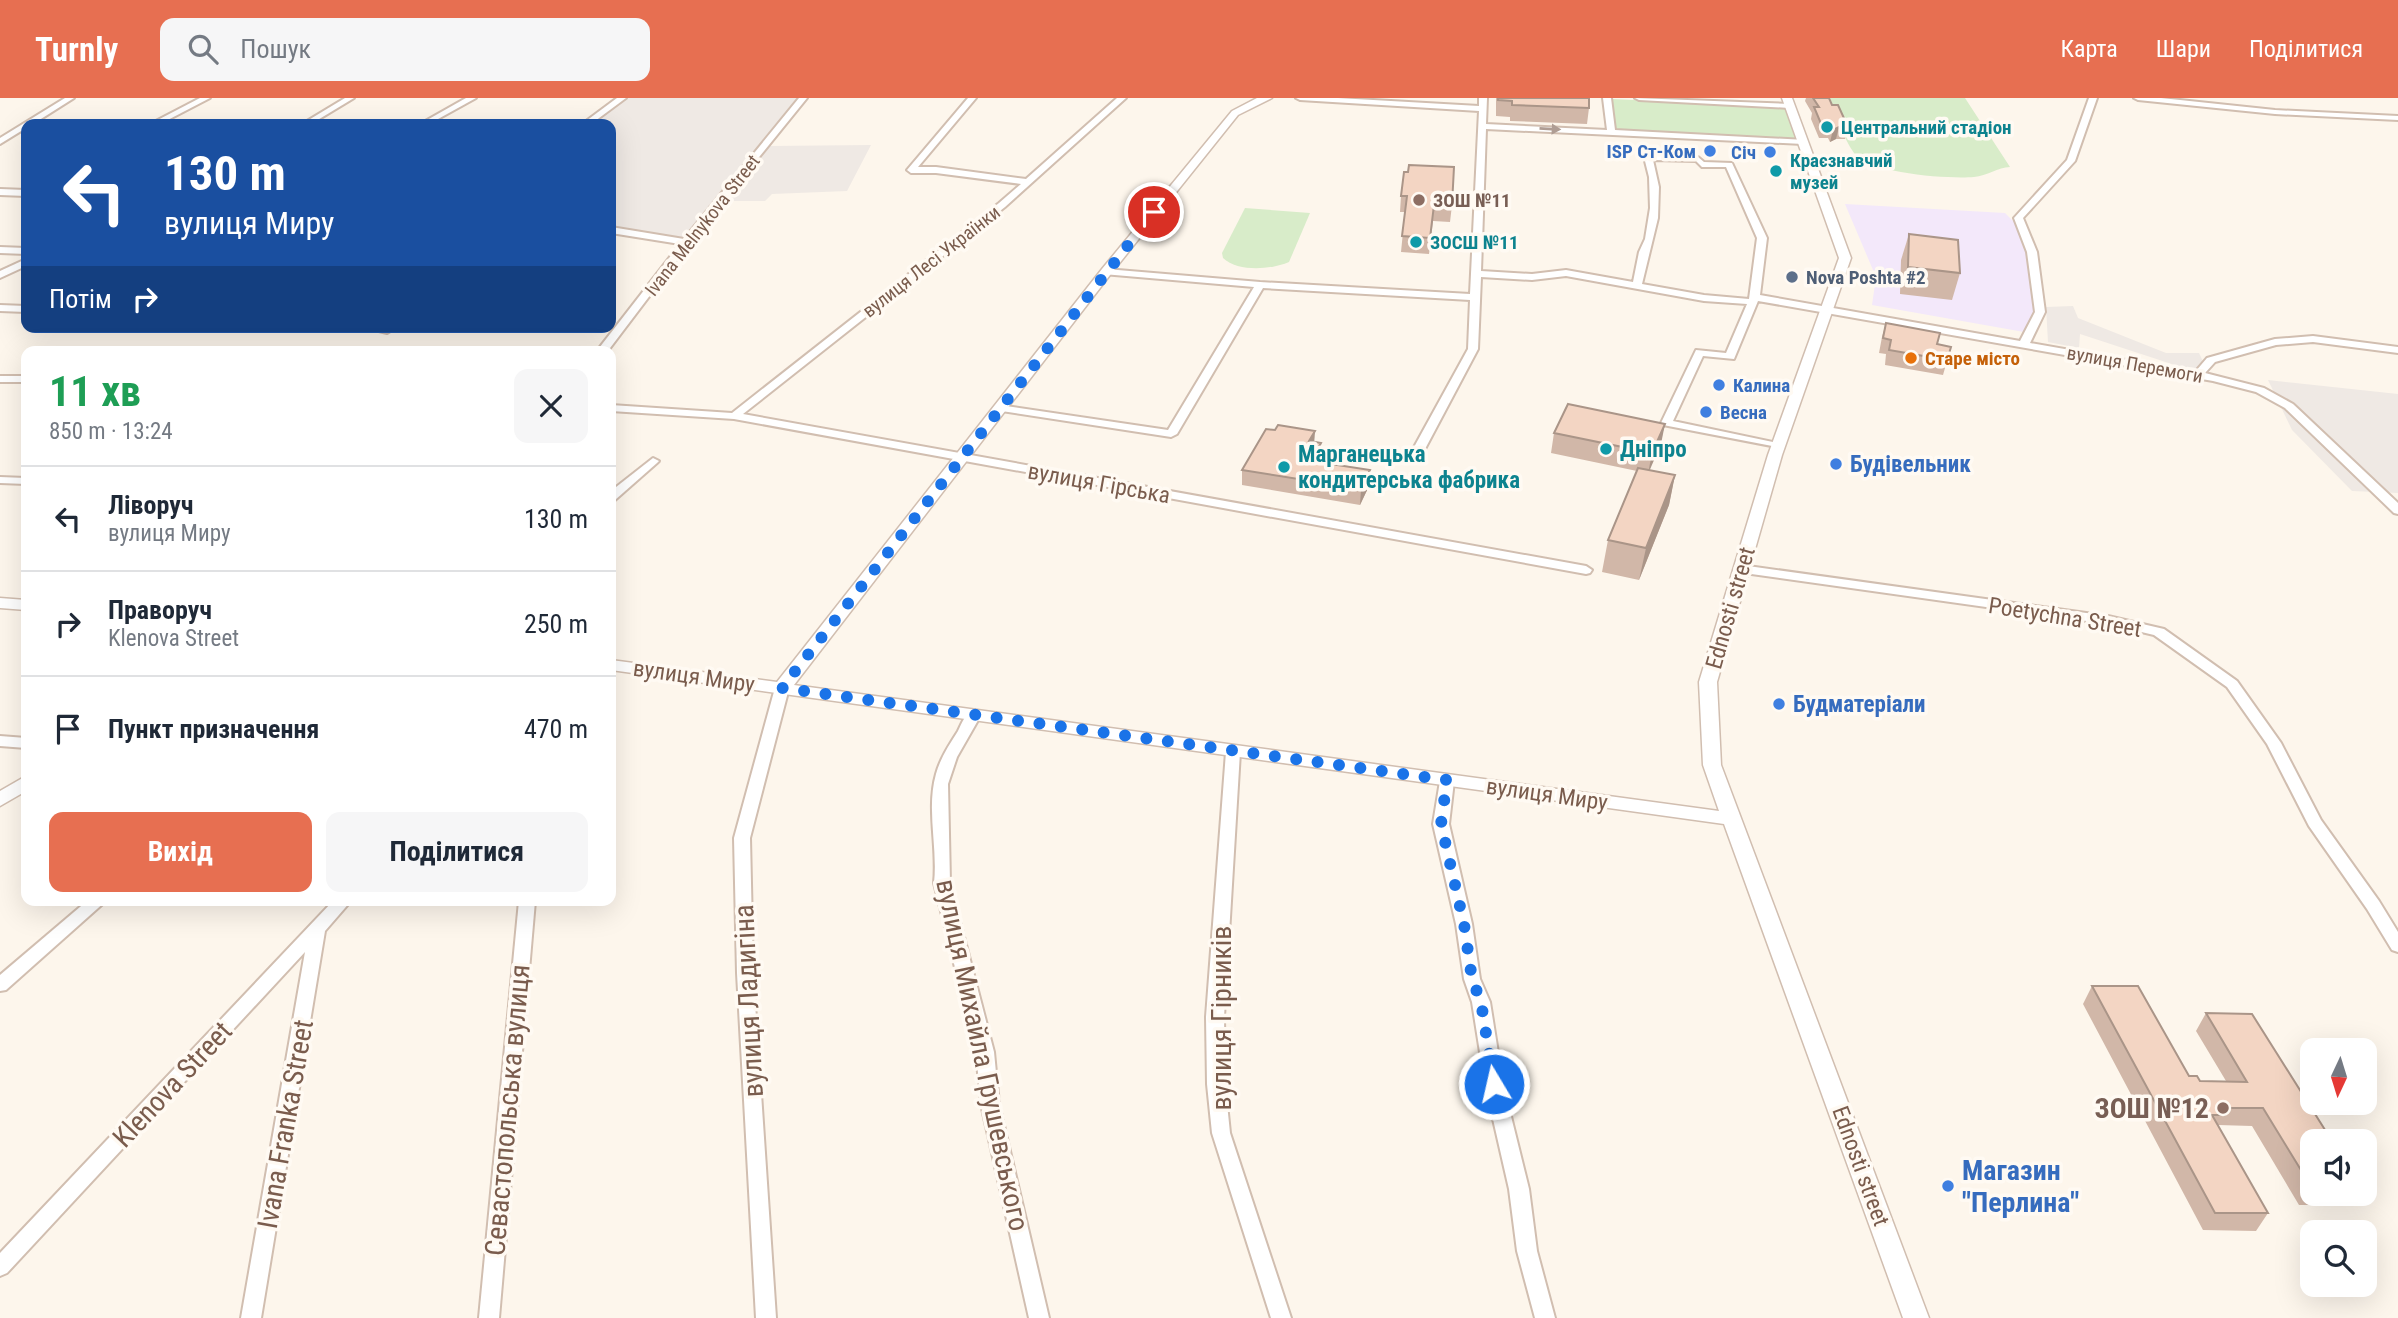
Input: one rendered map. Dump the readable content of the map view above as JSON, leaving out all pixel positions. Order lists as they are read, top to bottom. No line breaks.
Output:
{"streets":{"street":["Ivana Melnykova Street","вулиця Лесі Українки","вулиця Перемоги","вулиця Гірська","Ednosti street","Poetychna Street","вулиця Миру","вулиця Ладигіна","вулиця Гірників","вулиця Михайла Грушевського","Klenova Street","Севастопольська вулиця","Ivana Franka Street"]},"crossings":[["вулиця Лесі Українки","вулиця Гірська"],["вулиця Перемоги","Ednosti street"],["Ednosti street","Poetychna Street"],["Ednosti street","вулиця Миру"],["вулиця Миру","вулиця Ладигіна"],["вулиця Миру","вулиця Гірників"],["вулиця Миру","вулиця Михайла Грушевського"],["Klenova Street","Ivana Franka Street"]],"places":["Центральний стадіон","ISP Ст-Ком","Січ","Краєзнавчий музей","ЗОШ №11","ЗОСШ №11","Nova Poshta #2","Старе місто","Калина","Весна","Дніпро","Будівельник","Марганецька кондитерська фабрика","Будматеріали","ЗОШ №12","Магазин \"Перлина\""],"north":"bottom","page":{"header":"Turnly","search":"Пошук","nav":["Карта","Шари","Поділитися"],"turn":["130 m","вулиця Миру"],"then":"Потім","heading":["11 хв","850 m · 13:24"],"list":[{"name":"Ліворуч","note":"вулиця Миру","value":"130 m"},{"name":"Праворуч","note":"Klenova Street","value":"250 m"},{"name":"Пункт призначення","value":"470 m"}],"buttons":["Вихід","Поділитися"]}}
